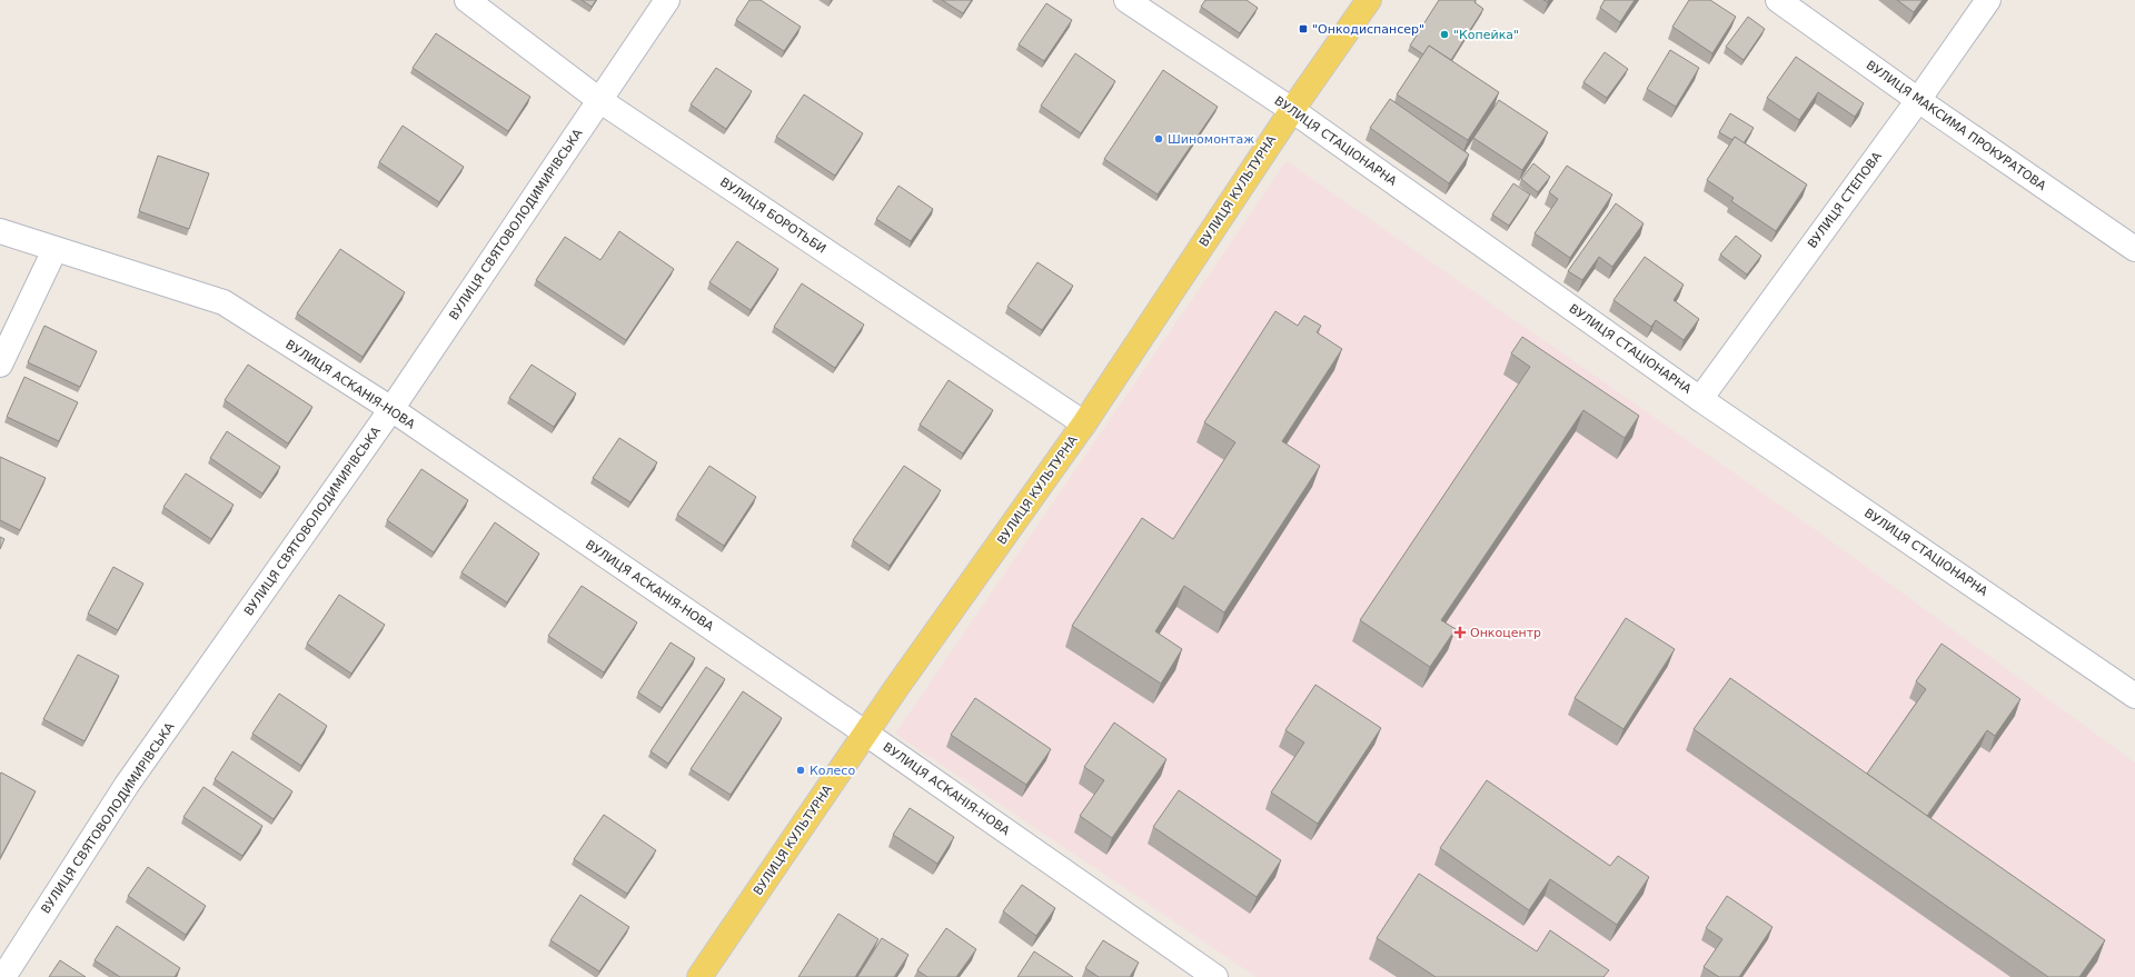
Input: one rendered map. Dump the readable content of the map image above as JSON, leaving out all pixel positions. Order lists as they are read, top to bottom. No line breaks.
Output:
{"streets":{"main road":["ВУЛИЦЯ КУЛЬТУРНА"],"street":["ВУЛИЦЯ МАКСИМА ПРОКУРАТОВА","ВУЛИЦЯ СТАЦІОНАРНА","ВУЛИЦЯ СТЕПОВА","ВУЛИЦЯ БОРОТЬБИ","ВУЛИЦЯ СВЯТОВОЛОДИМИРІВСЬКА","ВУЛИЦЯ АСКАНІЯ-НОВА"]},"crossings":[["ВУЛИЦЯ МАКСИМА ПРОКУРАТОВА","ВУЛИЦЯ СТЕПОВА"],["ВУЛИЦЯ СТАЦІОНАРНА","ВУЛИЦЯ КУЛЬТУРНА"],["ВУЛИЦЯ СТАЦІОНАРНА","ВУЛИЦЯ СТЕПОВА"],["ВУЛИЦЯ КУЛЬТУРНА","ВУЛИЦЯ БОРОТЬБИ"],["ВУЛИЦЯ КУЛЬТУРНА","ВУЛИЦЯ АСКАНІЯ-НОВА"],["ВУЛИЦЯ БОРОТЬБИ","ВУЛИЦЯ СВЯТОВОЛОДИМИРІВСЬКА"],["ВУЛИЦЯ СВЯТОВОЛОДИМИРІВСЬКА","ВУЛИЦЯ АСКАНІЯ-НОВА"]],"places":{"transit":["\"Онкодиспансер\""],"other":["\"Копейка\"","Шиномонтаж","Колесо"],"health":["Онкоцентр"]}}
